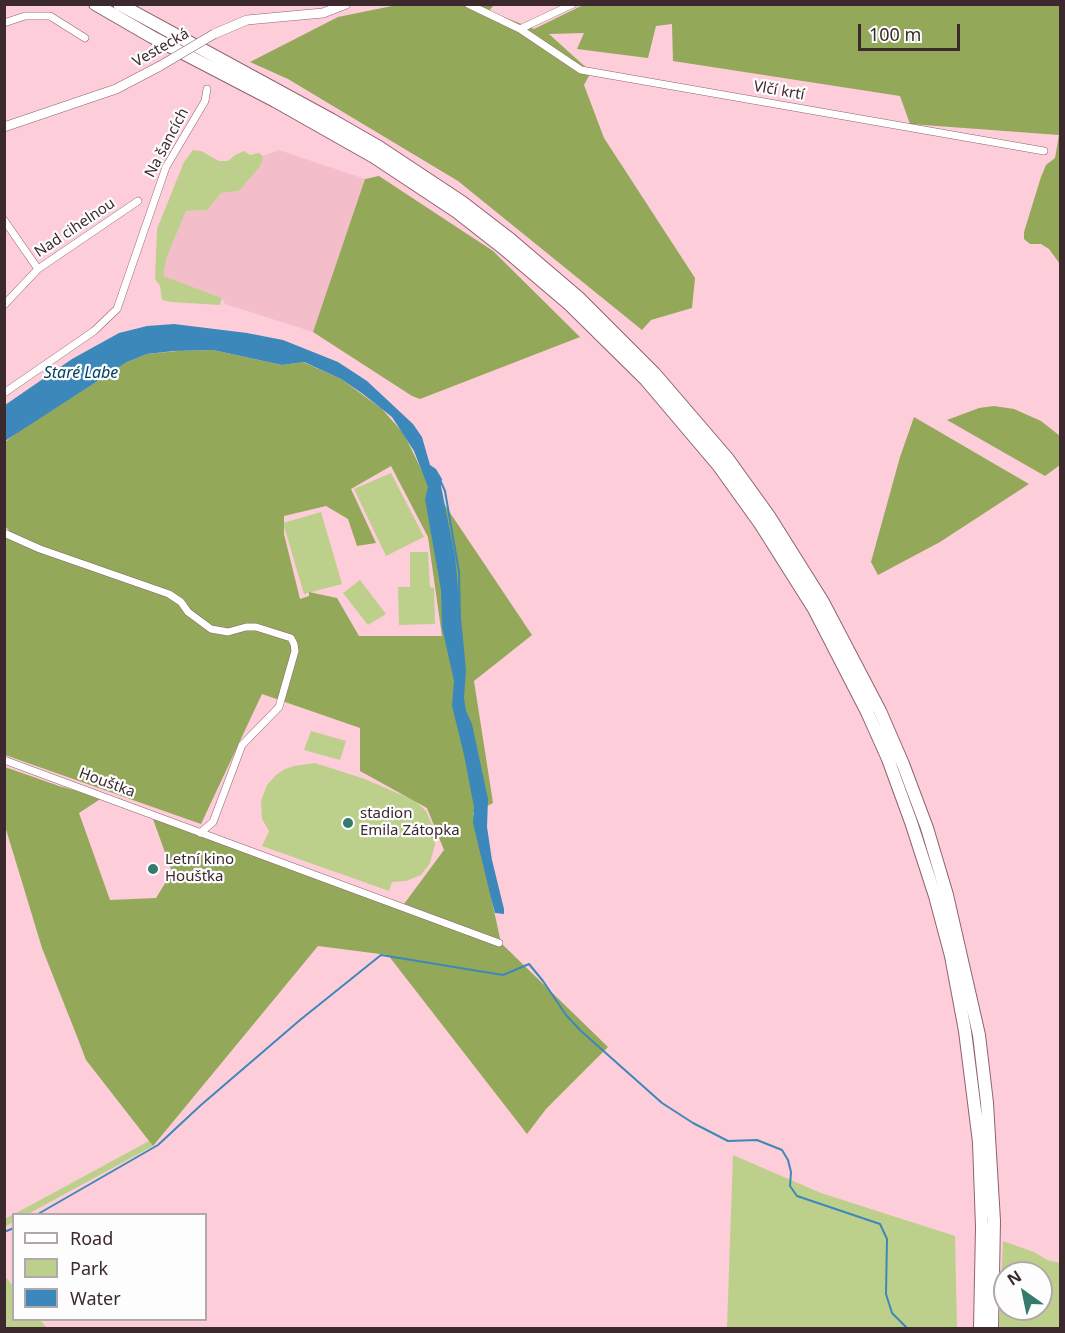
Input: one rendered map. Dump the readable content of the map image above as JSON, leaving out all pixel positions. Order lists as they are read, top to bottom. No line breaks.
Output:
{"streets":{"street":["Vestecká","Vlčí krtí","Na šancích","Nad cihelnou","Houštka"]},"water":["Staré Labe"],"places":["stadion Emila Zátopka","Letní kino Houšťka"],"legend":["Road","Park","Water"],"scale_bar":"100 m","north":"top left"}
